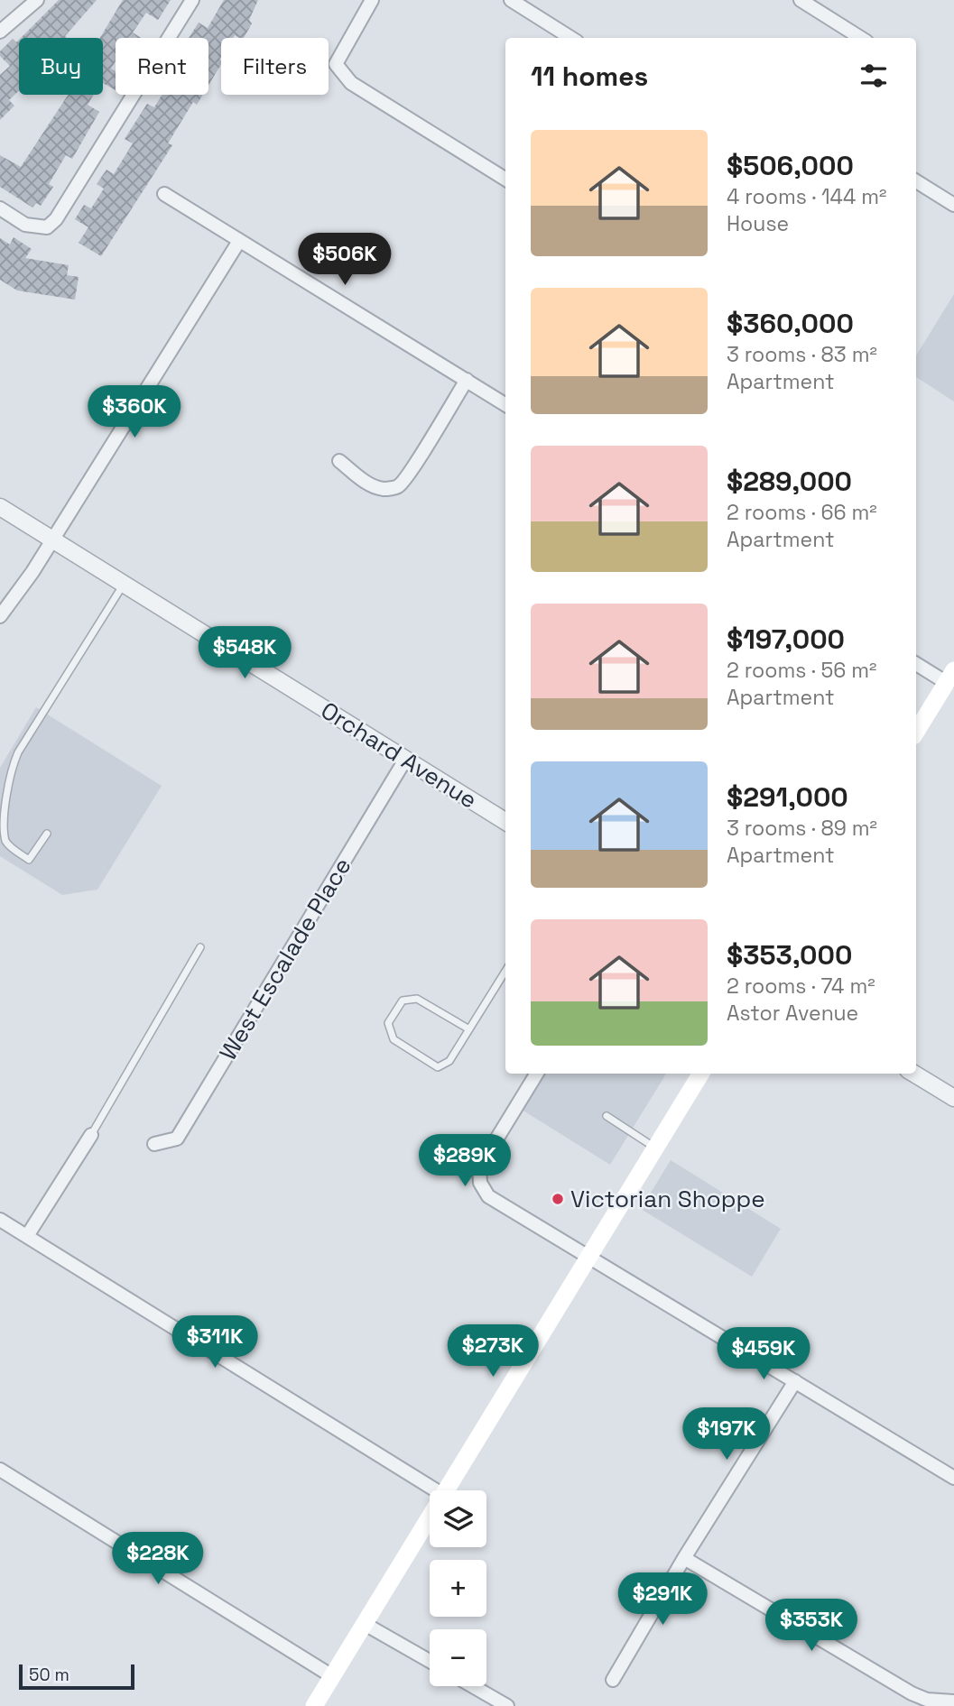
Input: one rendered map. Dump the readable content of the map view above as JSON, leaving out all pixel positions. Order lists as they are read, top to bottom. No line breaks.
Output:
{"streets":{"street":["Orchard Avenue","West Escalade Place"]},"crossings":[["Orchard Avenue","West Escalade Place"]],"places":["Victorian Shoppe"],"scale_bar":"50 m","page":{"chip":["Buy","Rent","Filters"],"heading":"11 homes","list":[{"name":"$506,000","note":"4 rooms · 144 m² · House"},{"name":"$360,000","note":"3 rooms · 83 m² · Apartment"},{"name":"$289,000","note":"2 rooms · 66 m² · Apartment"},{"name":"$197,000","note":"2 rooms · 56 m² · Apartment"},{"name":"$291,000","note":"3 rooms · 89 m² · Apartment"},{"name":"$353,000","note":"2 rooms · 74 m² · Astor Avenue"}],"price":["$506K","$360K","$548K","$289K","$311K","$273K","$459K","$197K","$228K","$291K","$353K"],"map_buttons":["+","−"],"scale":"50 m"}}
